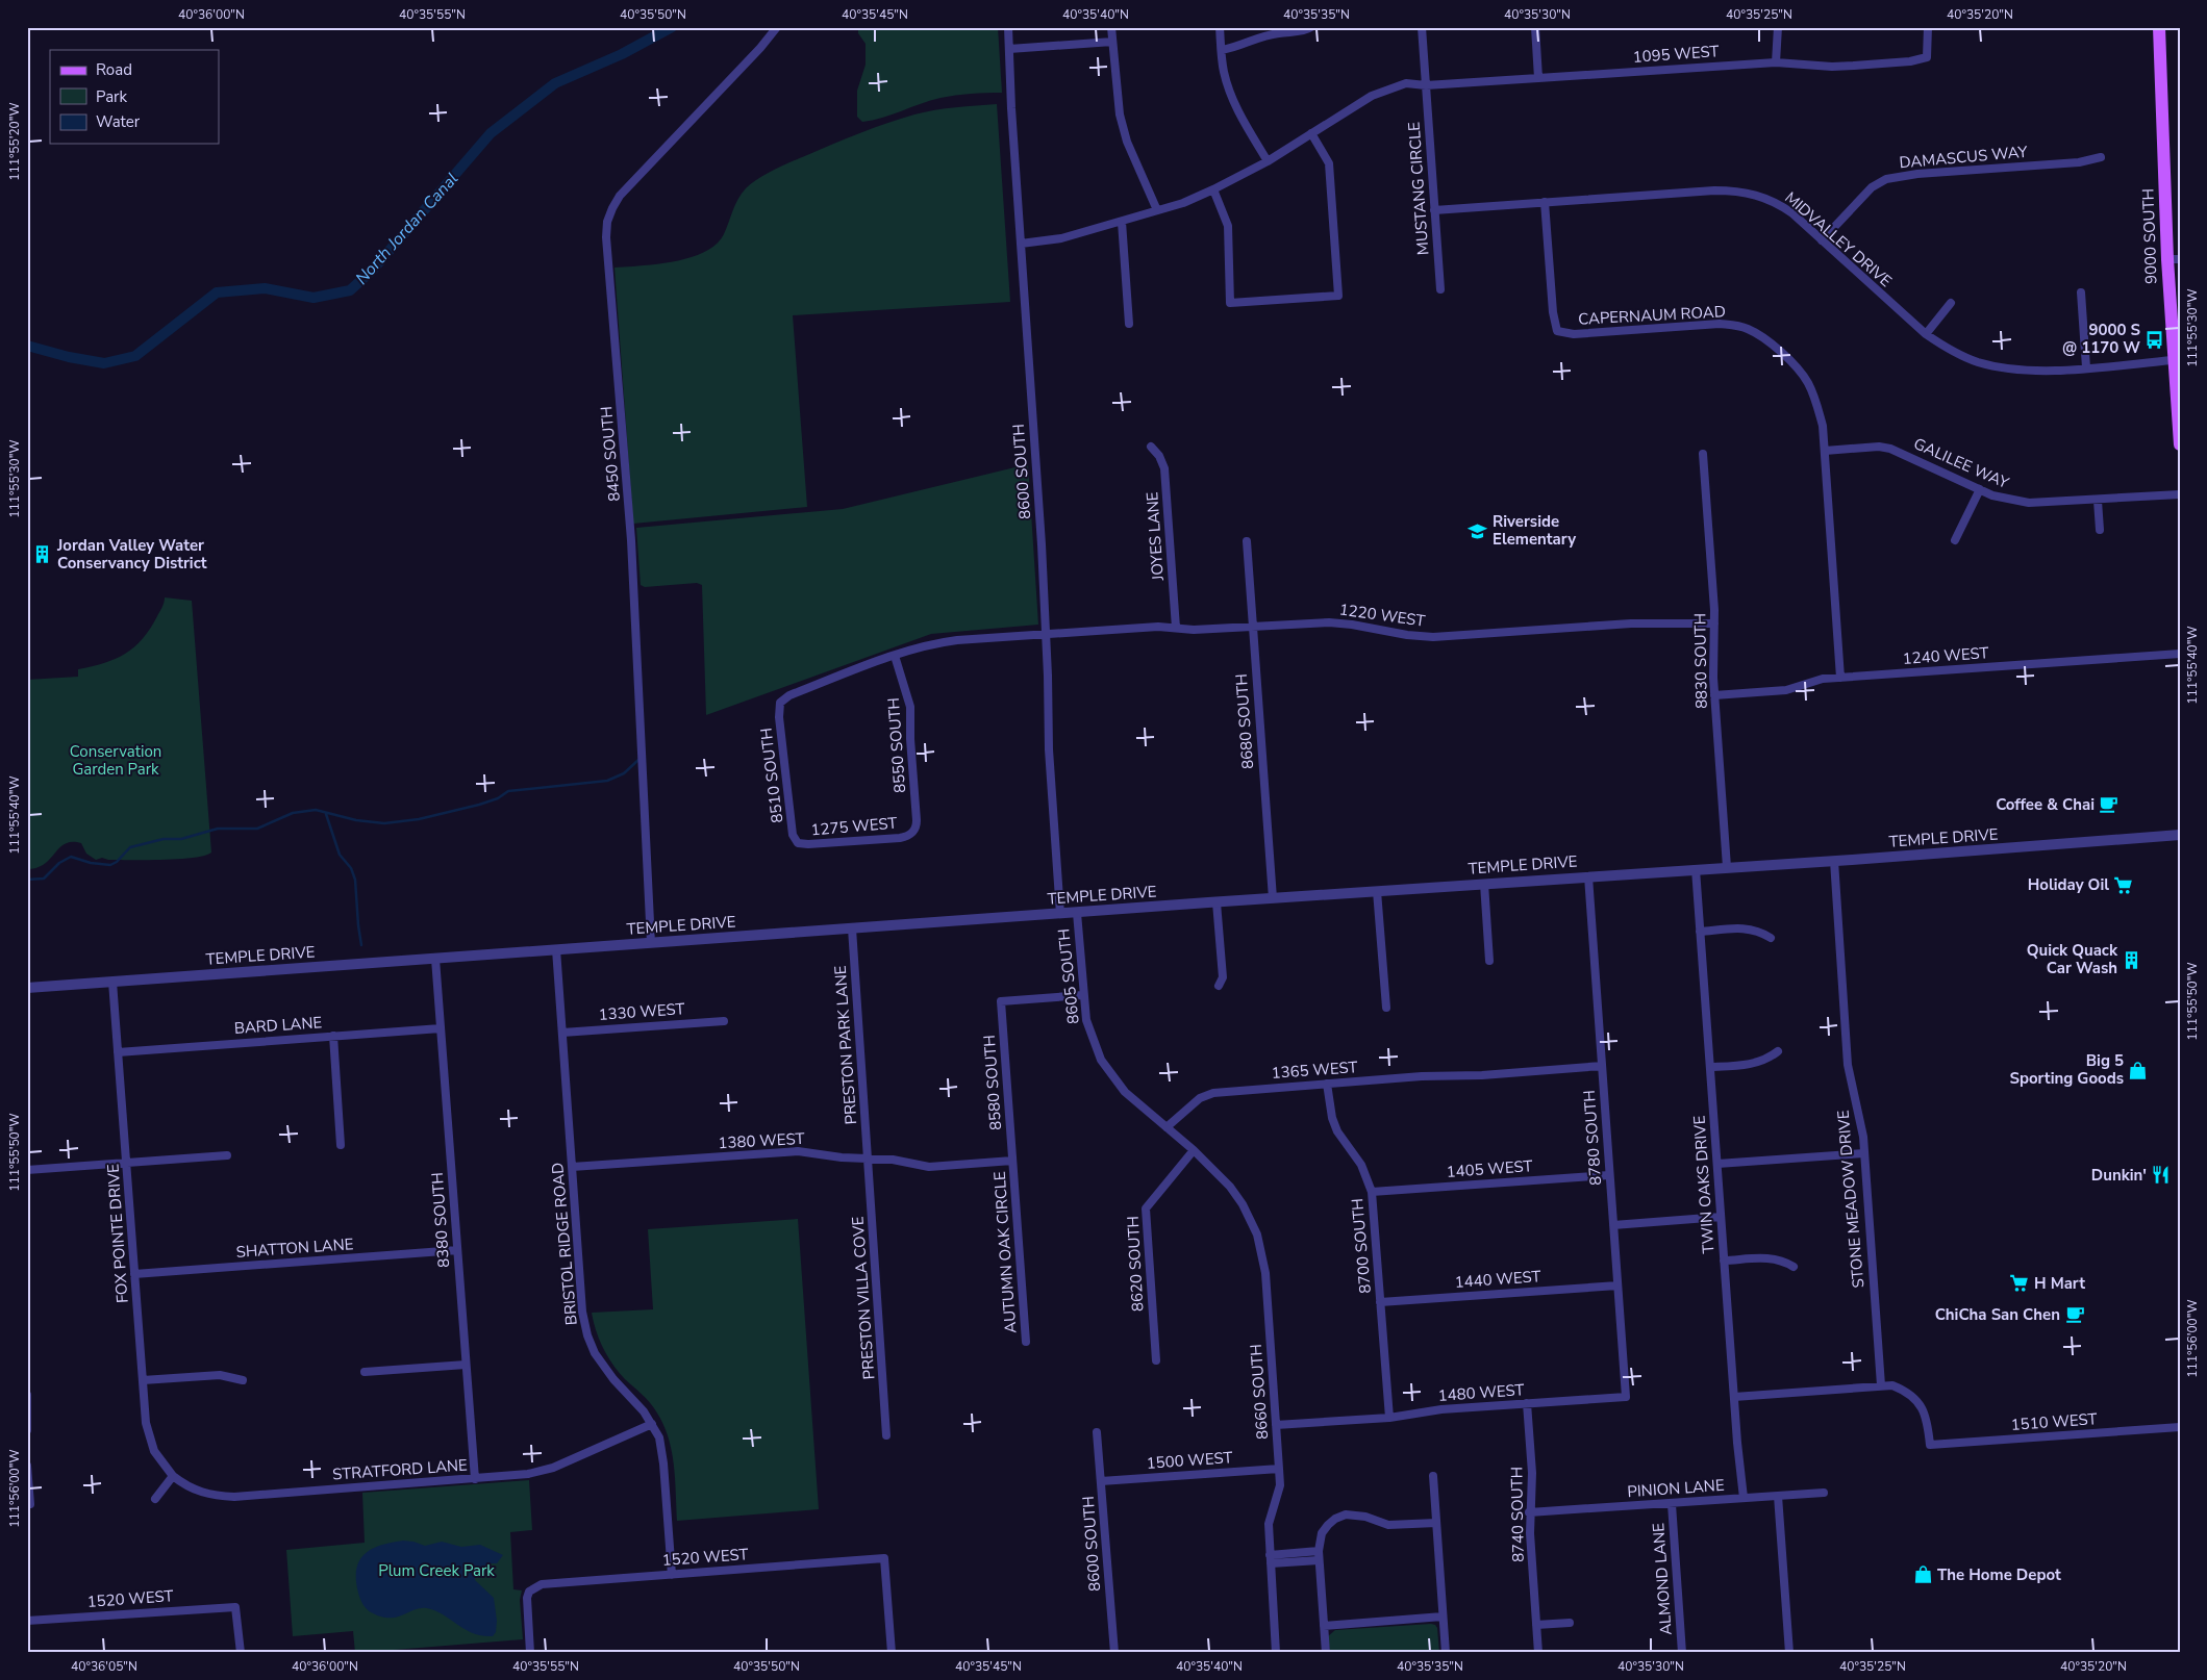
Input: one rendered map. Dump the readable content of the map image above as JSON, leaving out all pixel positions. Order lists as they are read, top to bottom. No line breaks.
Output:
{"streets":{"main road":["9000 SOUTH"],"street":["1095 WEST","DAMASCUS WAY","MUSTANG CIRCLE","MIDVALLEY DRIVE","CAPERNAUM ROAD","8450 SOUTH","GALILEE WAY","8600 SOUTH","JOYES LANE","1220 WEST","1240 WEST","8830 SOUTH","8680 SOUTH","8550 SOUTH","8510 SOUTH","1275 WEST","TEMPLE DRIVE","8605 SOUTH","1330 WEST","BARD LANE","PRESTON PARK LANE","1365 WEST","8580 SOUTH","8780 SOUTH","1380 WEST","1405 WEST","TWIN OAKS DRIVE","STONE MEADOW DRIVE","8380 SOUTH","FOX POINTE DRIVE","BRISTOL RIDGE ROAD","8700 SOUTH","SHATTON LANE","AUTUMN OAK CIRCLE","8620 SOUTH","1440 WEST","PRESTON VILLA COVE","8660 SOUTH","1480 WEST","1510 WEST","1500 WEST","STRATFORD LANE","PINION LANE","8740 SOUTH","1520 WEST","ALMOND LANE"]},"crossings":[["1095 WEST","MUSTANG CIRCLE"],["1095 WEST","8600 SOUTH"],["DAMASCUS WAY","MIDVALLEY DRIVE"],["MUSTANG CIRCLE","MIDVALLEY DRIVE"],["9000 SOUTH","MIDVALLEY DRIVE"],["MIDVALLEY DRIVE","CAPERNAUM ROAD"],["CAPERNAUM ROAD","GALILEE WAY"],["CAPERNAUM ROAD","1240 WEST"],["8450 SOUTH","TEMPLE DRIVE"],["8600 SOUTH","1220 WEST"],["8600 SOUTH","TEMPLE DRIVE"],["8600 SOUTH","1500 WEST"],["JOYES LANE","1220 WEST"],["1220 WEST","8830 SOUTH"],["1220 WEST","8680 SOUTH"],["1220 WEST","8550 SOUTH"],["1220 WEST","8510 SOUTH"],["1240 WEST","8830 SOUTH"],["8830 SOUTH","TEMPLE DRIVE"],["8680 SOUTH","TEMPLE DRIVE"],["8550 SOUTH","1275 WEST"],["8510 SOUTH","1275 WEST"],["TEMPLE DRIVE","8605 SOUTH"],["TEMPLE DRIVE","PRESTON PARK LANE"],["TEMPLE DRIVE","8780 SOUTH"],["TEMPLE DRIVE","TWIN OAKS DRIVE"],["TEMPLE DRIVE","STONE MEADOW DRIVE"],["TEMPLE DRIVE","8380 SOUTH"],["TEMPLE DRIVE","FOX POINTE DRIVE"],["TEMPLE DRIVE","BRISTOL RIDGE ROAD"],["8605 SOUTH","1365 WEST"],["8605 SOUTH","8580 SOUTH"],["8605 SOUTH","8620 SOUTH"],["8605 SOUTH","8660 SOUTH"],["1330 WEST","BRISTOL RIDGE ROAD"],["BARD LANE","8380 SOUTH"],["BARD LANE","FOX POINTE DRIVE"],["PRESTON PARK LANE","1380 WEST"],["PRESTON PARK LANE","PRESTON VILLA COVE"],["1365 WEST","8780 SOUTH"],["1365 WEST","8700 SOUTH"],["8580 SOUTH","1380 WEST"],["8580 SOUTH","AUTUMN OAK CIRCLE"],["8780 SOUTH","1405 WEST"],["8780 SOUTH","1440 WEST"],["8780 SOUTH","1480 WEST"],["1380 WEST","BRISTOL RIDGE ROAD"],["1380 WEST","AUTUMN OAK CIRCLE"],["1380 WEST","PRESTON VILLA COVE"],["1405 WEST","8700 SOUTH"],["TWIN OAKS DRIVE","PINION LANE"],["STONE MEADOW DRIVE","1510 WEST"],["8380 SOUTH","SHATTON LANE"],["8380 SOUTH","STRATFORD LANE"],["FOX POINTE DRIVE","SHATTON LANE"],["FOX POINTE DRIVE","STRATFORD LANE"],["BRISTOL RIDGE ROAD","STRATFORD LANE"],["BRISTOL RIDGE ROAD","1520 WEST"],["8700 SOUTH","1440 WEST"],["8700 SOUTH","1480 WEST"],["8620 SOUTH","8660 SOUTH"],["8660 SOUTH","1480 WEST"],["8660 SOUTH","1500 WEST"],["1480 WEST","8740 SOUTH"],["PINION LANE","8740 SOUTH"],["PINION LANE","ALMOND LANE"]],"water":["North Jordan Canal"],"parks":["Conservation Garden Park","Plum Creek Park"],"places":{"bus stop":["9000 S @ 1170 W"],"school or university":["Riverside Elementary"],"building":["Jordan Valley Water Conservancy District","Quick Quack Car Wash"],"cafe":["Coffee & Chai","ChiCha San Chen"],"supermarket":["Holiday Oil","H Mart"],"shop":["Big 5 Sporting Goods","The Home Depot"],"restaurant":["Dunkin'"]},"legend":["Road","Park","Water"],"coordinates":["40°36'00\"N","40°35'55\"N","40°35'50\"N","40°35'45\"N","40°35'40\"N","40°35'35\"N","40°35'30\"N","40°35'25\"N","40°35'20\"N","111°55'20\"W","111°55'30\"W","111°55'40\"W","111°55'50\"W","111°56'00\"W","40°36'05\"N"]}
